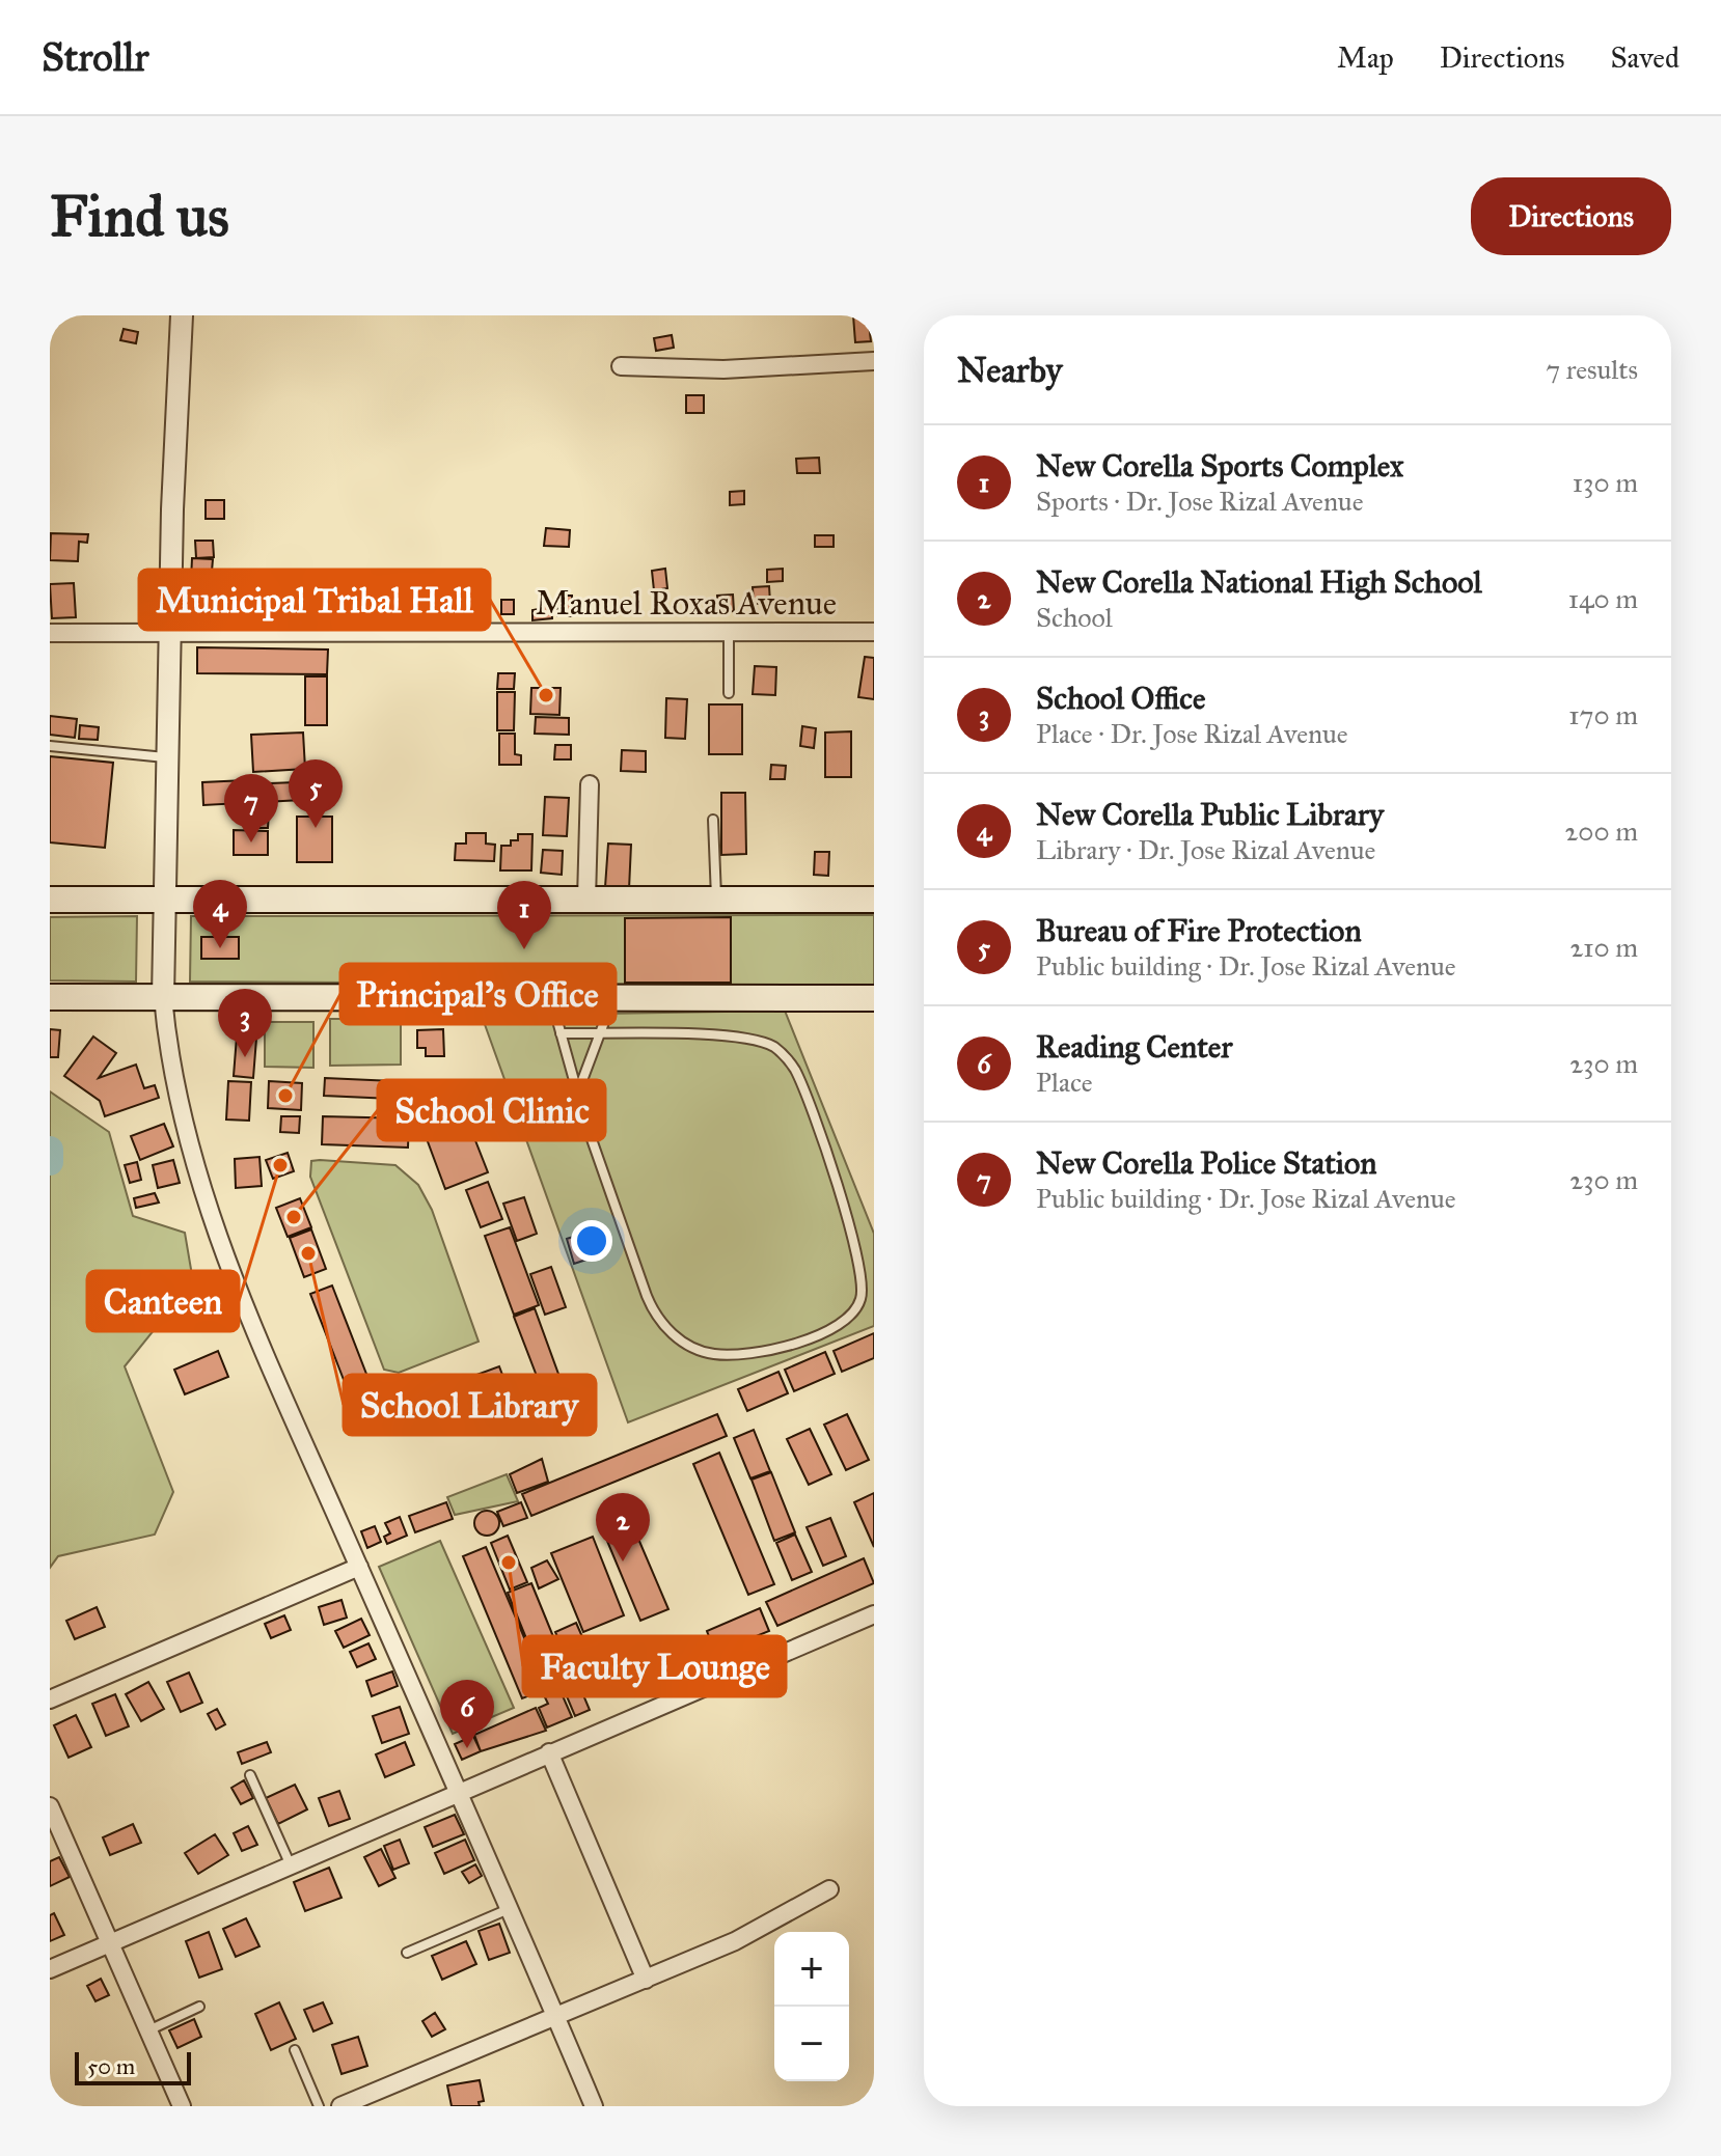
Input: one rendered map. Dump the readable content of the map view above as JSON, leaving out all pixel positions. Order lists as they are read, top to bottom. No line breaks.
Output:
{"streets":{"street":["Manuel Roxas Avenue"]},"places":["Municipal Tribal Hall","Principal's Office","Canteen","School Clinic","School Library","Faculty Lounge"],"scale_bar":"50 m","page":{"header":"Strollr","nav":["Map","Directions","Saved"],"buttons":"Directions","title":"Find us","heading":["Nearby","7 results"],"list":[{"mark":"1","name":"New Corella Sports Complex","note":"Sports · Dr. Jose Rizal Avenue","value":"130 m"},{"mark":"2","name":"New Corella National High School","note":"School","value":"140 m"},{"mark":"3","name":"School Office","note":"Place · Dr. Jose Rizal Avenue","value":"170 m"},{"mark":"4","name":"New Corella Public Library","note":"Library · Dr. Jose Rizal Avenue","value":"200 m"},{"mark":"5","name":"Bureau of Fire Protection","note":"Public building · Dr. Jose Rizal Avenue","value":"210 m"},{"mark":"6","name":"Reading Center","note":"Place","value":"230 m"},{"mark":"7","name":"New Corella Police Station","note":"Public building · Dr. Jose Rizal Avenue","value":"230 m"}],"pins":["5","7","4","1","3","2","6"],"map_buttons":["+","−"],"scale":"50 m"}}
